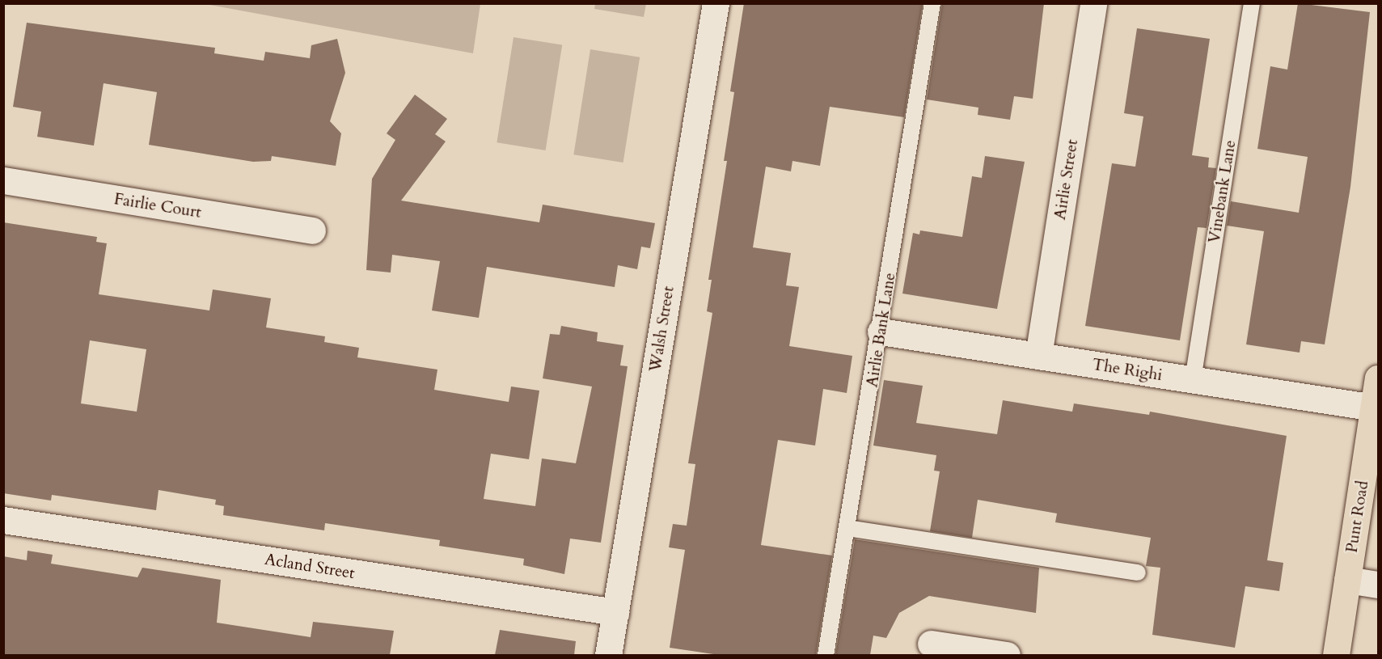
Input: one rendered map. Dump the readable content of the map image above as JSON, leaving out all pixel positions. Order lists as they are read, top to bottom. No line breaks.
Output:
{"streets":{"highway":["Punt Road"],"street":["Airlie Street","Fairlie Court","Walsh Street","The Righi","Acland Street"],"lane":["Vinebank Lane","Airlie Bank Lane"]},"crossings":[["Airlie Street","The Righi"],["Vinebank Lane","The Righi"],["Walsh Street","Acland Street"],["Airlie Bank Lane","The Righi"],["The Righi","Punt Road"]]}
